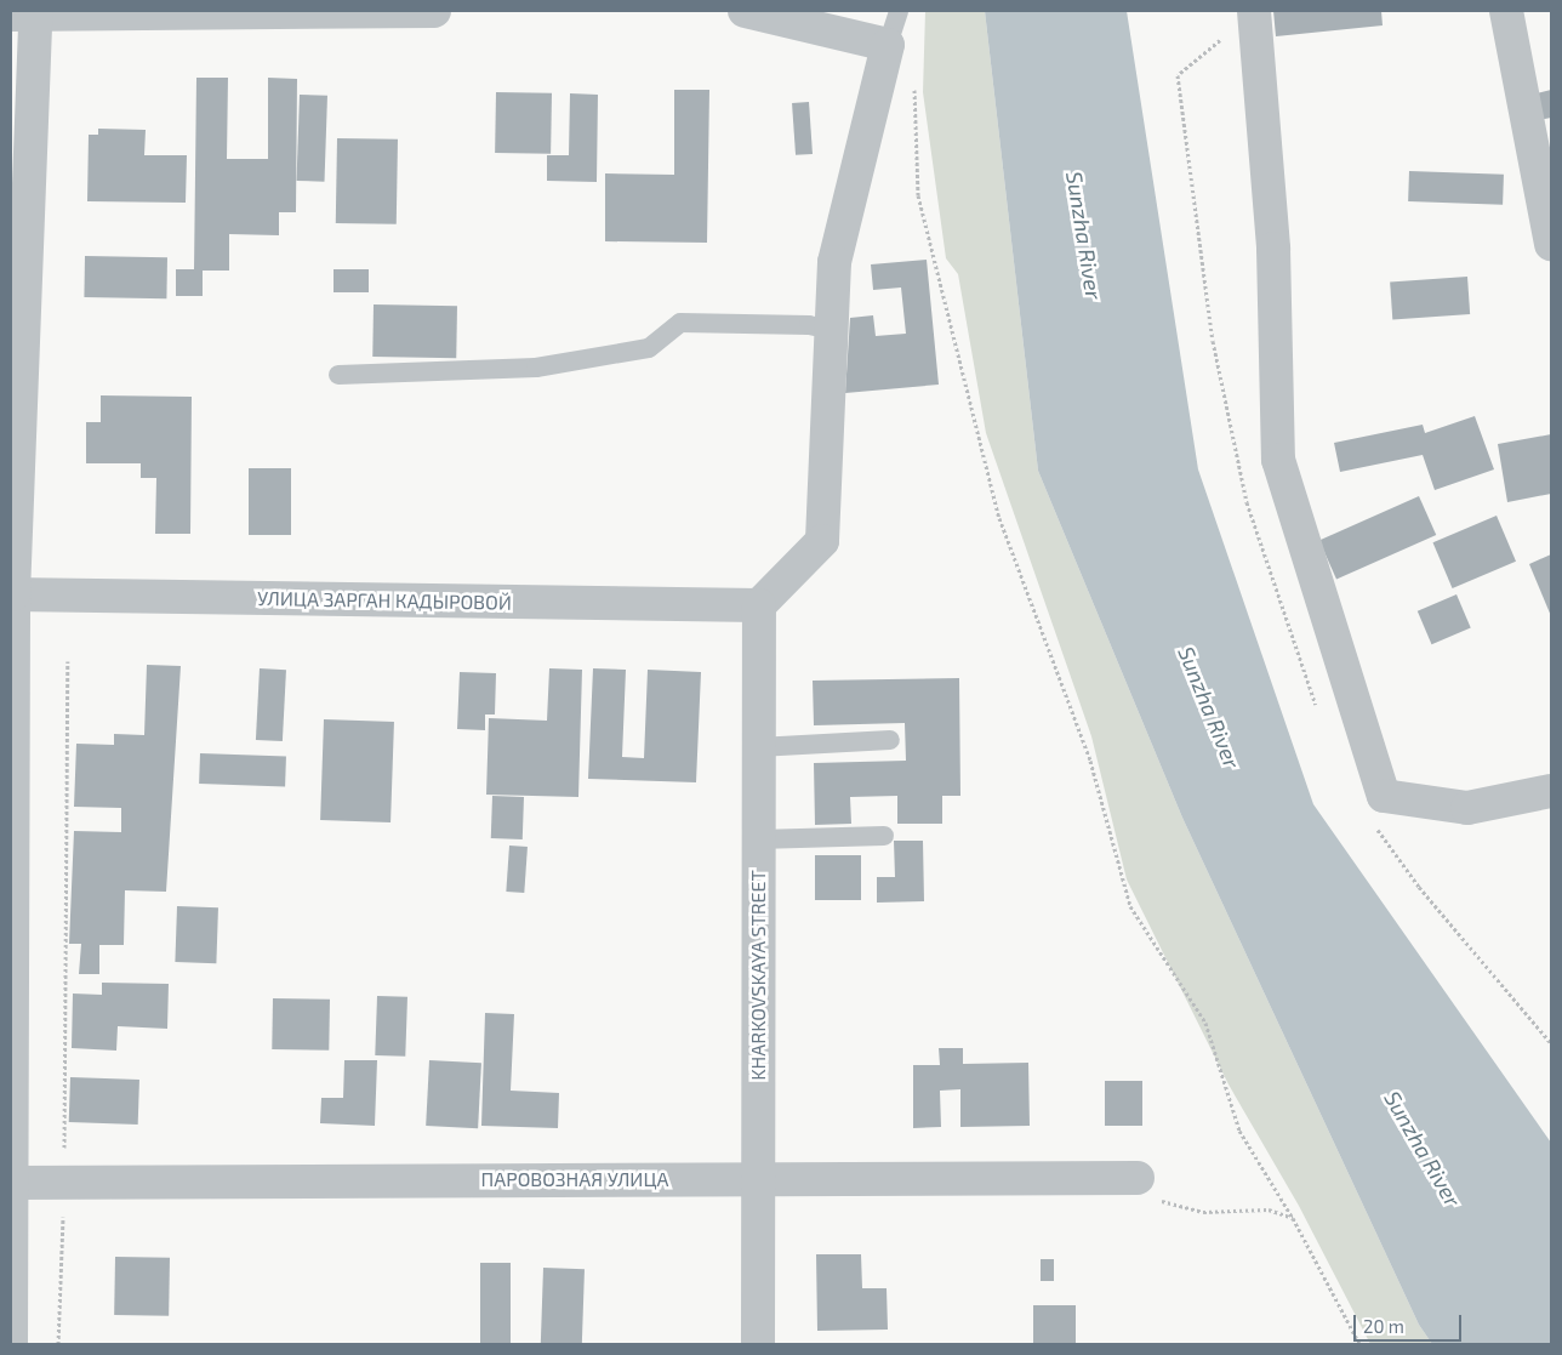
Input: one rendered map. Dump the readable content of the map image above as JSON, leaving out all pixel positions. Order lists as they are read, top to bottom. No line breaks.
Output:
{"streets":{"street":["УЛИЦА ЗАРГАН КАДЫРОВОЙ","KHARKOVSKAYA STREET","ПАРОВОЗНАЯ УЛИЦА"]},"crossings":[["УЛИЦА ЗАРГАН КАДЫРОВОЙ","KHARKOVSKAYA STREET"],["KHARKOVSKAYA STREET","ПАРОВОЗНАЯ УЛИЦА"]],"water":["Sunzha River"],"scale_bar":"20 m"}
